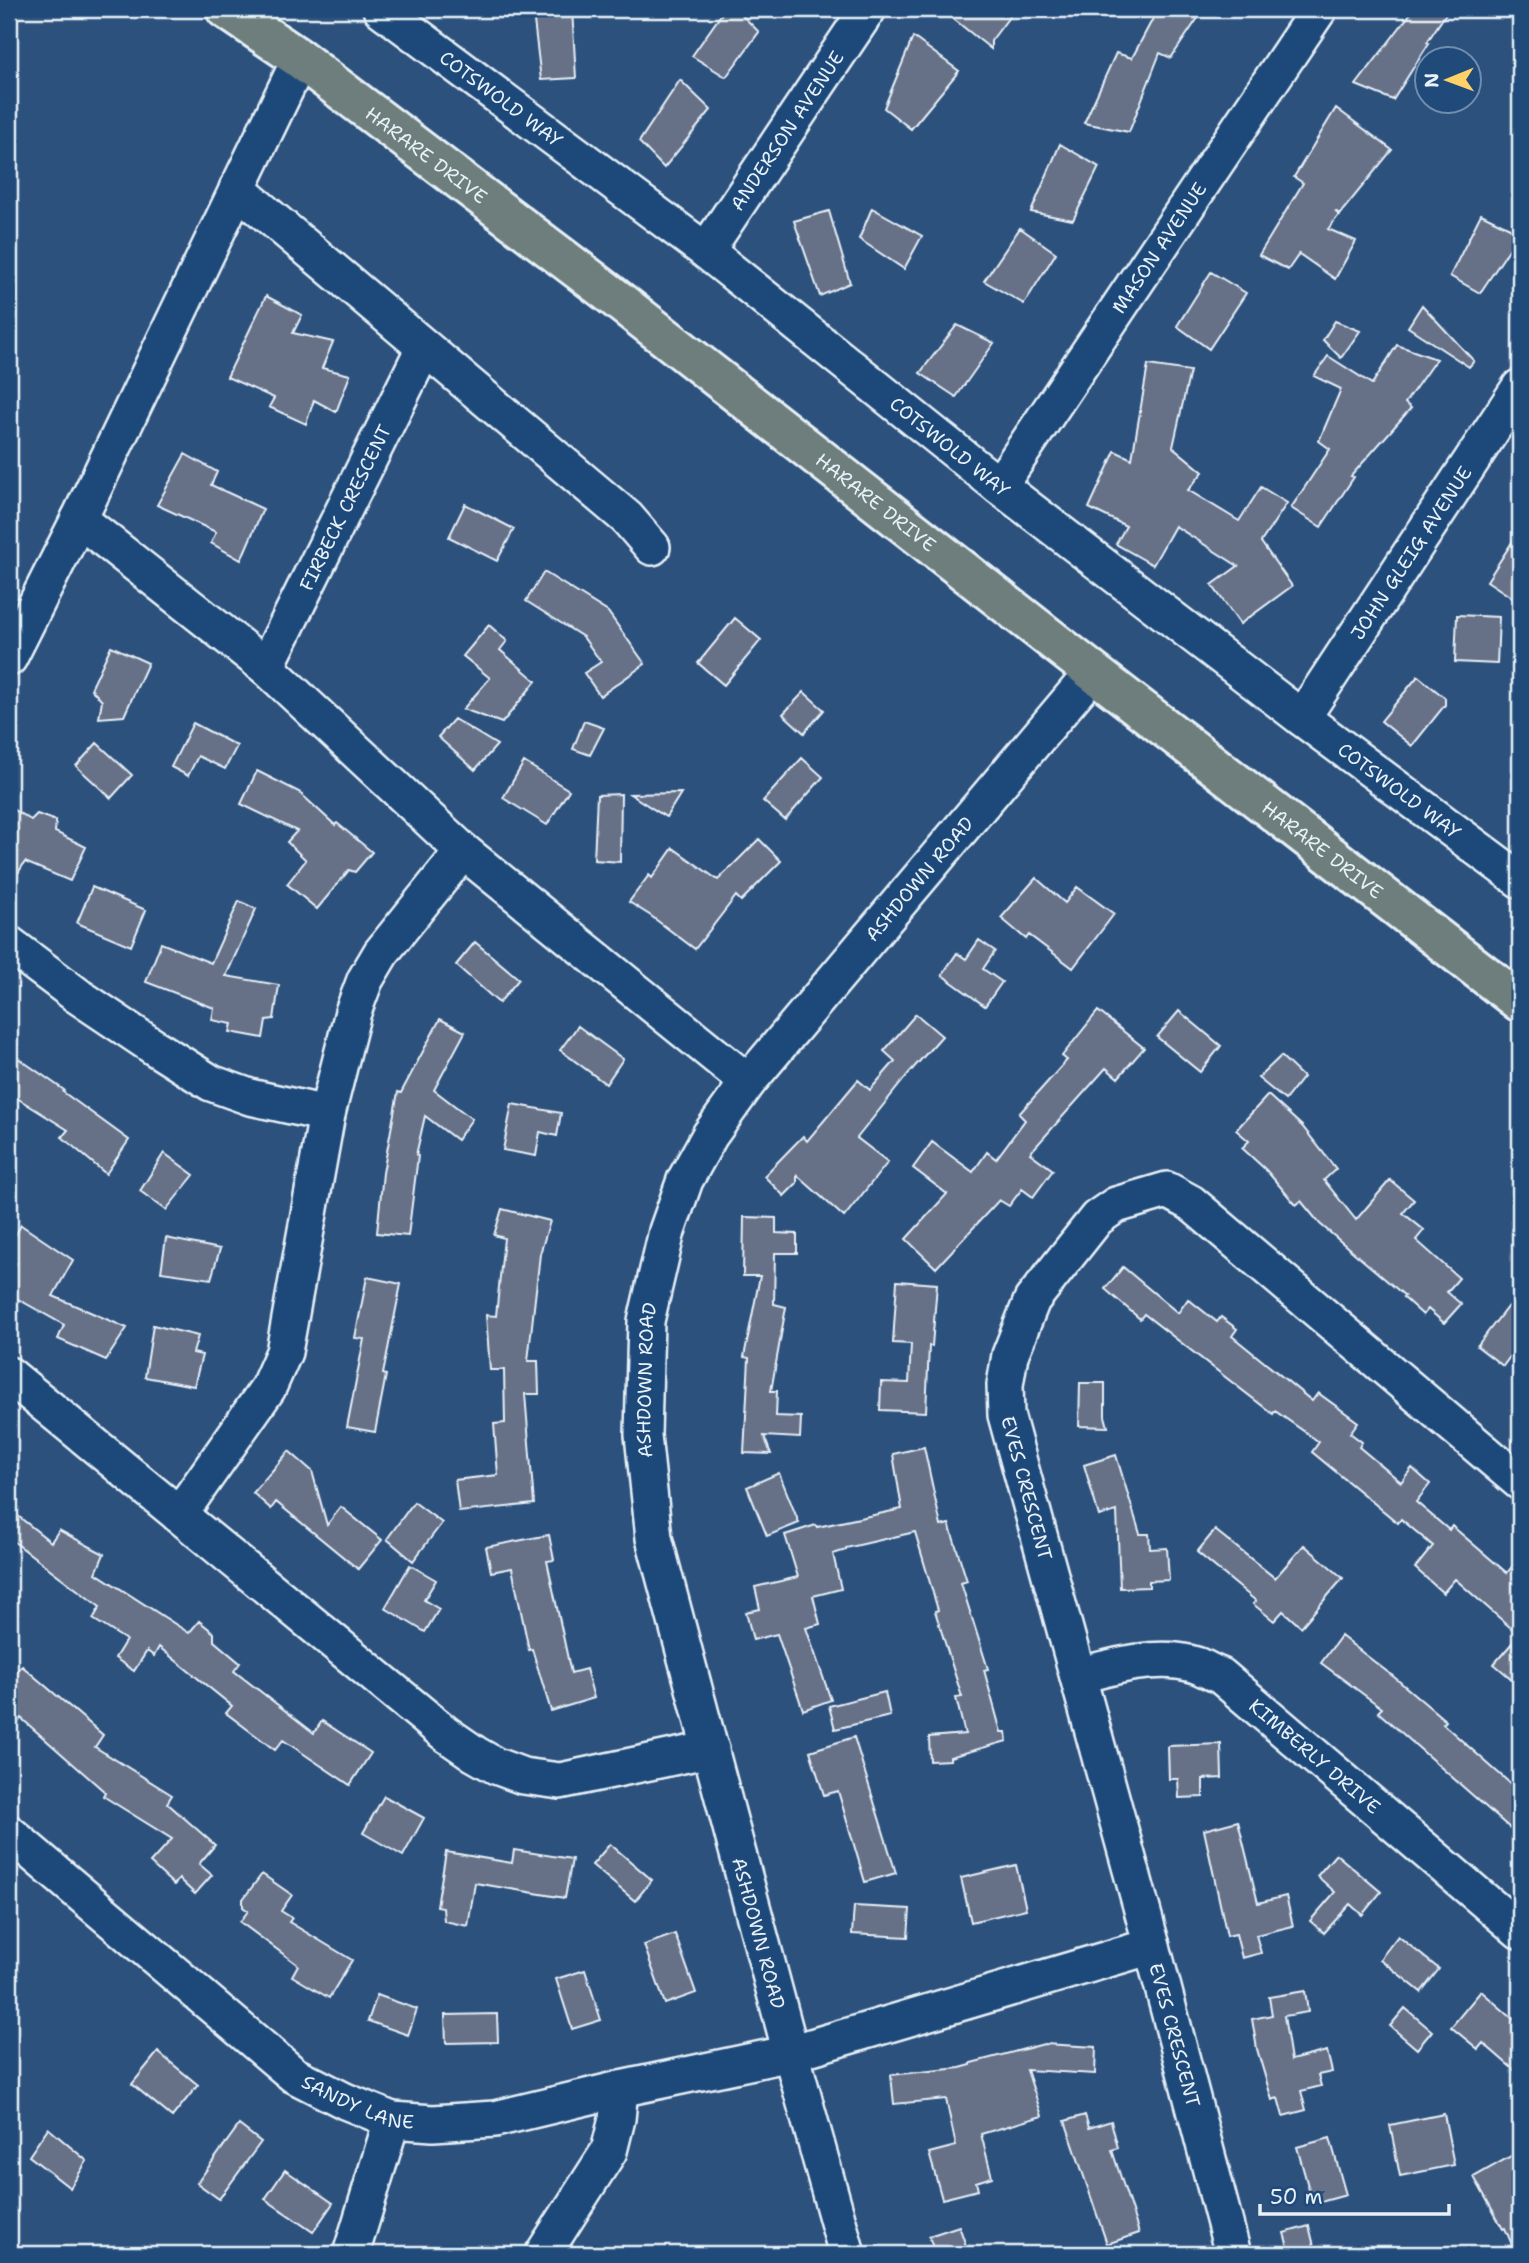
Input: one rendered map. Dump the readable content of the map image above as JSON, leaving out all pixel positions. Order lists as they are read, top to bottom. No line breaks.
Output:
{"streets":{"main road":["HARARE DRIVE"],"street":["COTSWOLD WAY","ANDERSON AVENUE","MASON AVENUE","FIRBECK CRESCENT","JOHN GLEIG AVENUE","ASHDOWN ROAD","EVES CRESCENT","KIMBERLY DRIVE","SANDY LANE"]},"crossings":[["COTSWOLD WAY","ANDERSON AVENUE"],["COTSWOLD WAY","MASON AVENUE"],["COTSWOLD WAY","JOHN GLEIG AVENUE"],["HARARE DRIVE","ASHDOWN ROAD"],["ASHDOWN ROAD","SANDY LANE"],["EVES CRESCENT","KIMBERLY DRIVE"],["EVES CRESCENT","SANDY LANE"]],"scale_bar":"50 m","north":"left"}
